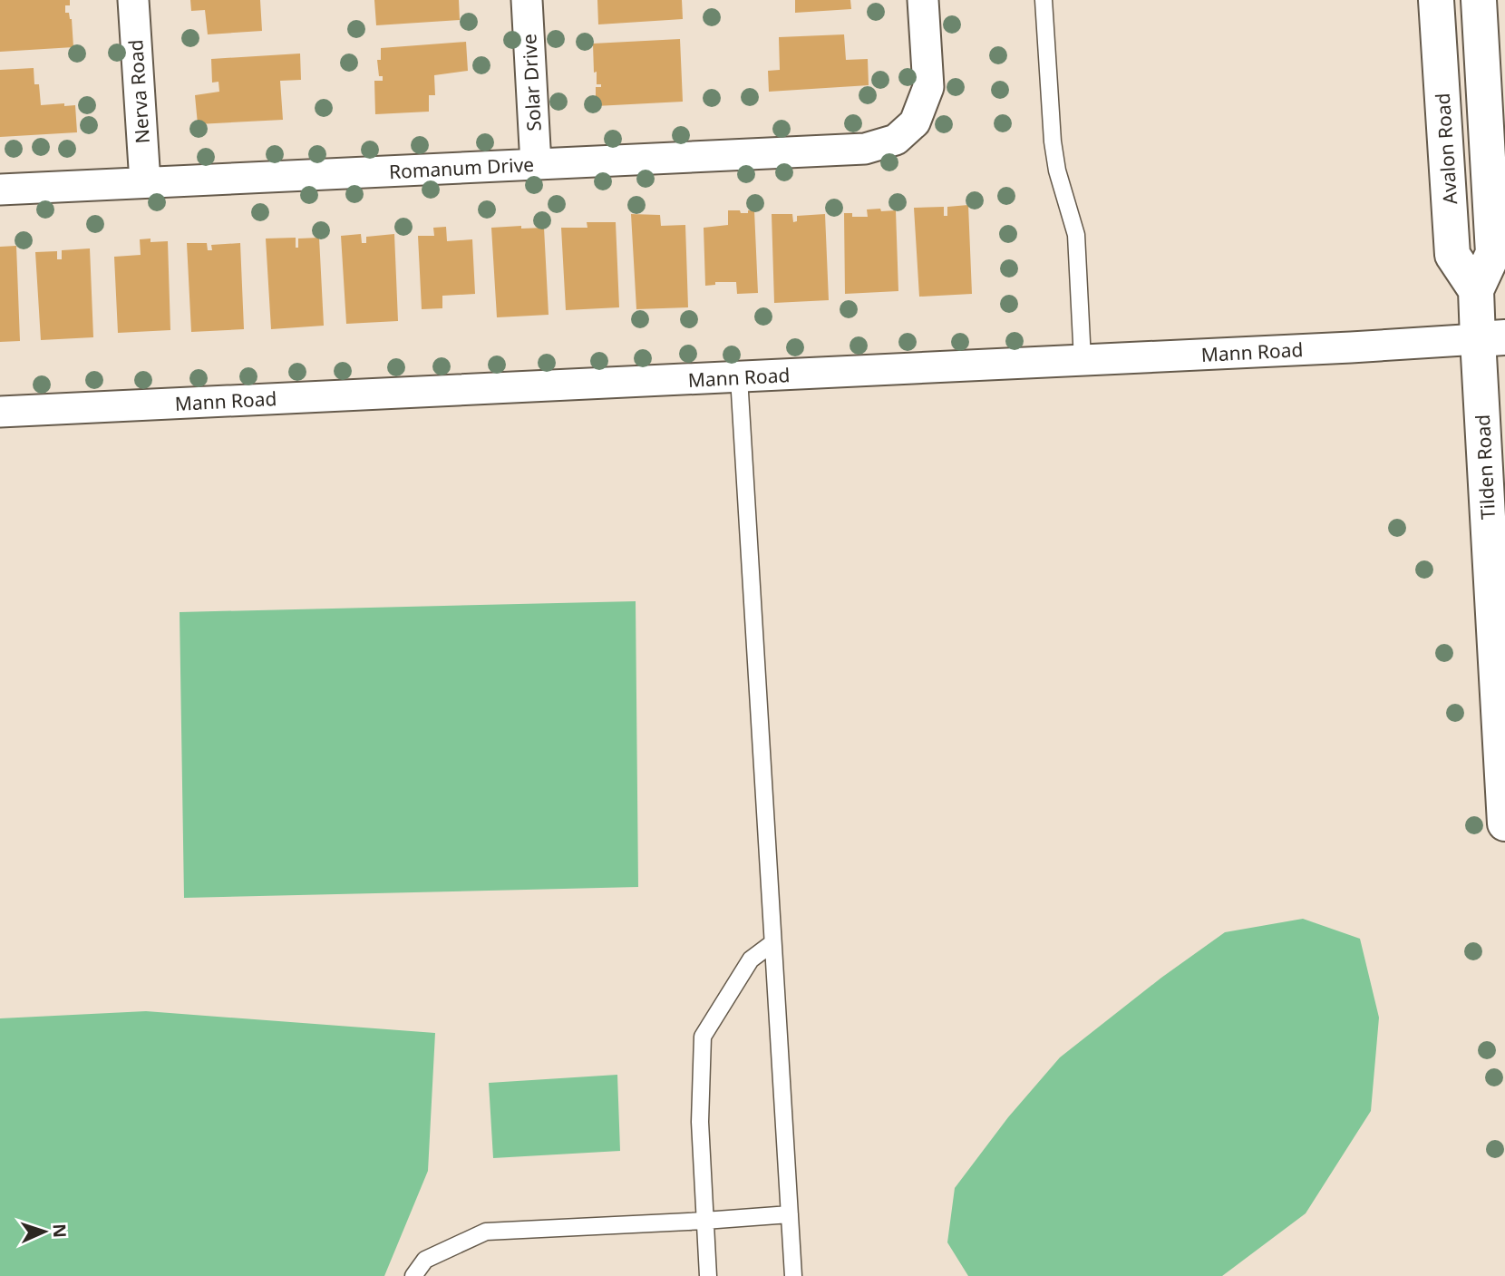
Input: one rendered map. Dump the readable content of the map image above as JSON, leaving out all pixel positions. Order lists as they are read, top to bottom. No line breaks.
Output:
{"streets":{"main road":["Avalon Road","Tilden Road"],"street":["Solar Drive","Nerva Road","Romanum Drive","Mann Road"]},"crossings":[["Solar Drive","Romanum Drive"],["Nerva Road","Romanum Drive"],["Mann Road","Tilden Road"]],"north":"right"}
